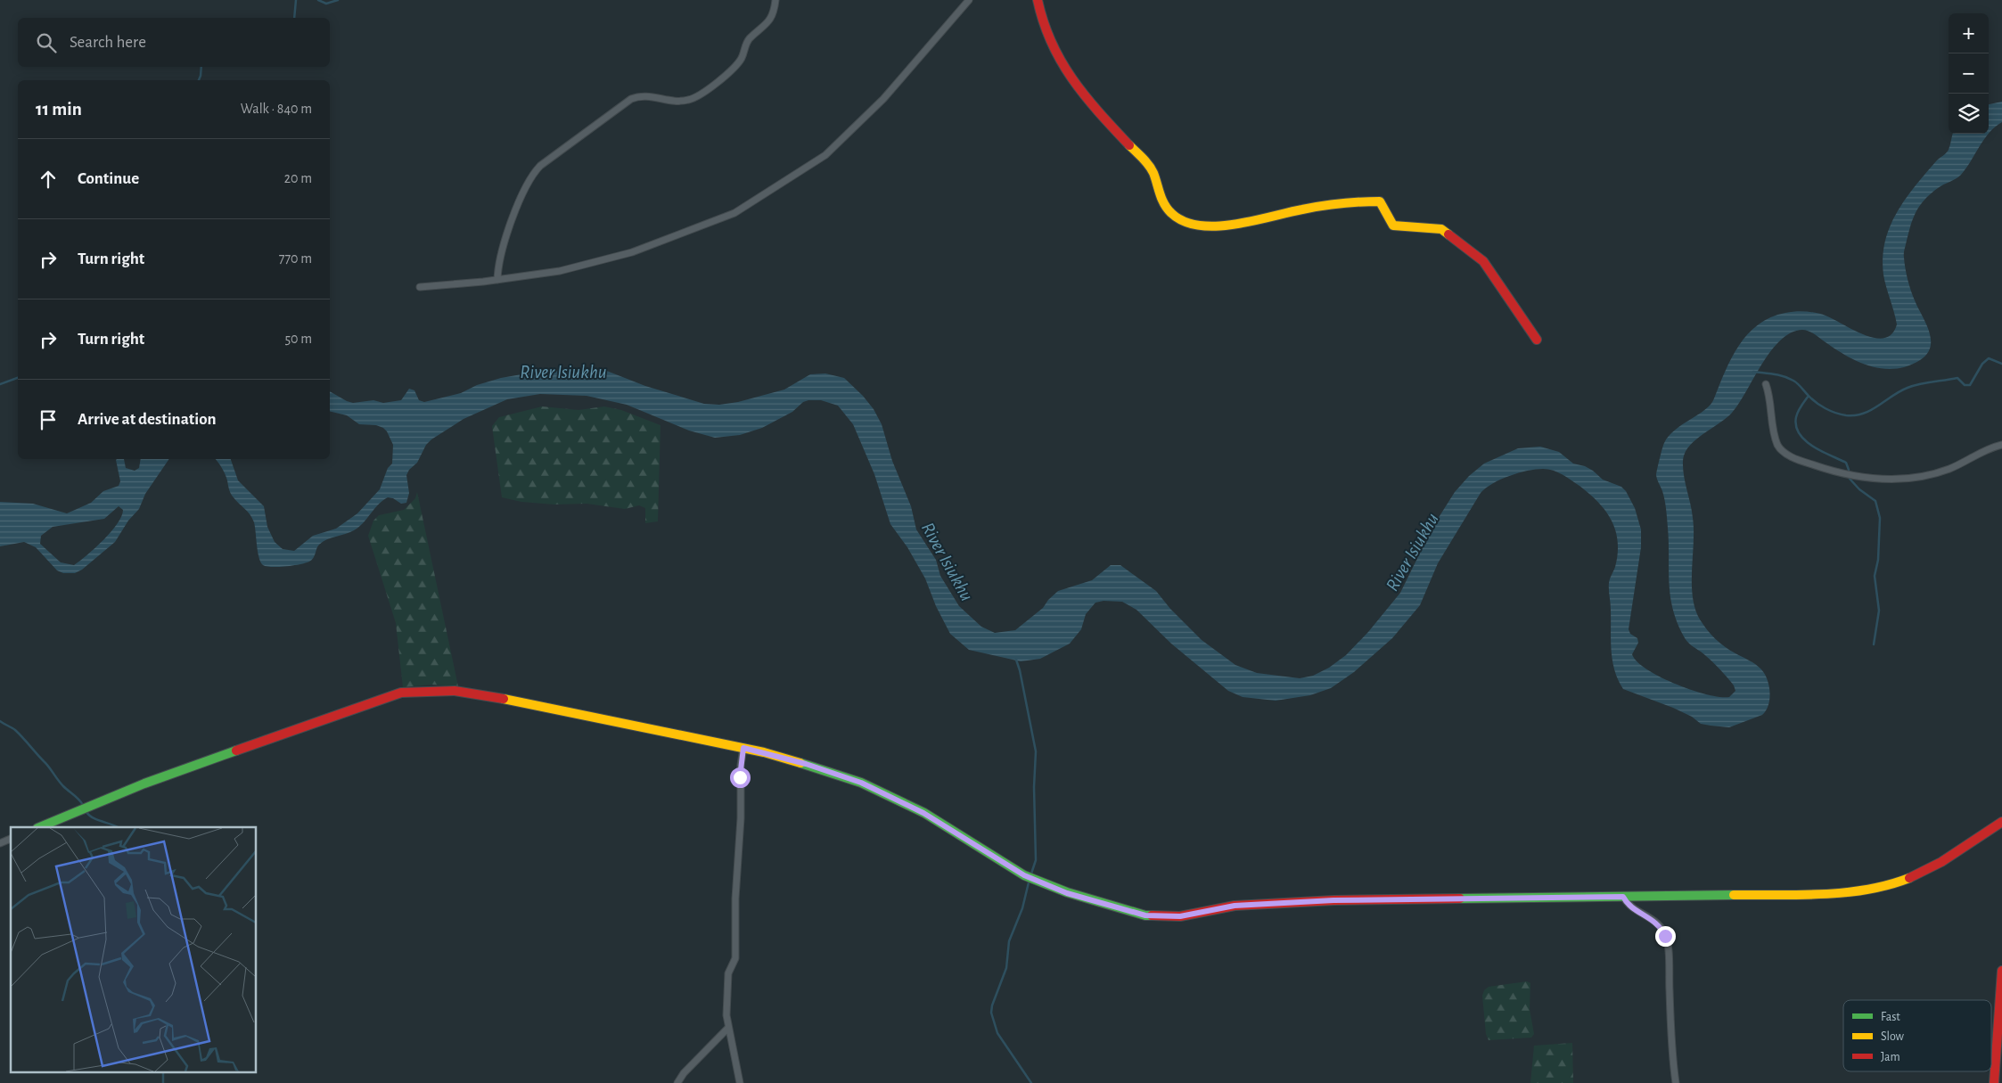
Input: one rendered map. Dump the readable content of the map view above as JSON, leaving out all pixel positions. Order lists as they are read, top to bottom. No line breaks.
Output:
{"water":["River Isiukhu"],"legend":["Fast","Slow","Jam"],"page":{"map_buttons":["+","−"],"search":"Search here","heading":["11 min","Walk · 840 m"],"list":[["Continue","20 m"],["Turn right","770 m"],["Turn right","50 m"],"Arrive at destination"]}}
